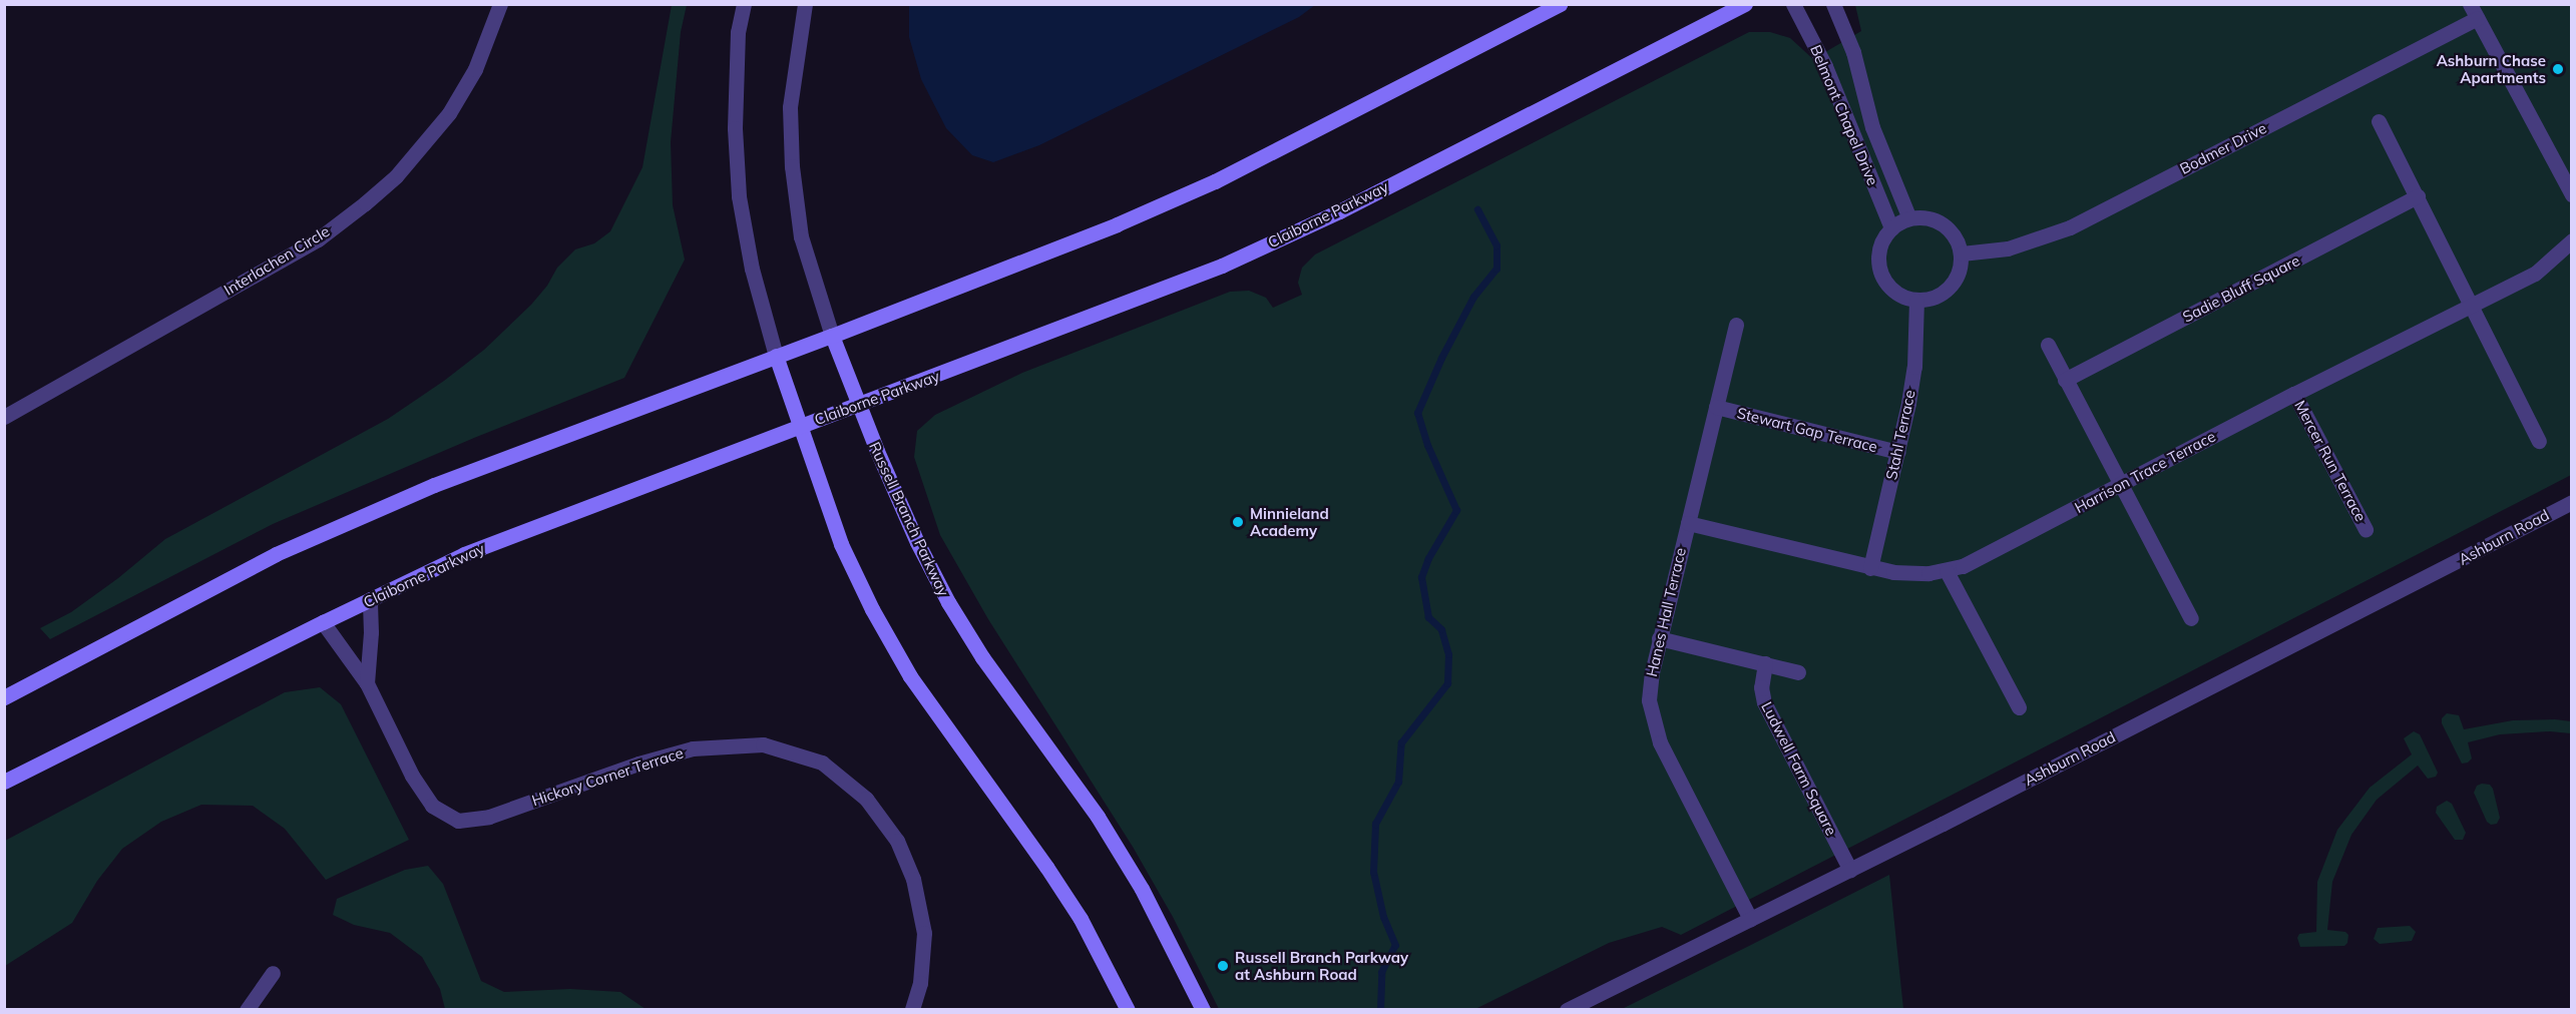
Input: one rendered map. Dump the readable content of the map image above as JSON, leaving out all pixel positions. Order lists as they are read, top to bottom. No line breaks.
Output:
{"streets":{"main road":["Claiborne Parkway","Russell Branch Parkway"],"street":["Belmont Chapel Drive","Bodmer Drive","Interlachen Circle","Sadie Bluff Square","Stewart Gap Terrace","Stahl Terrace","Mercer Run Terrace","Harrison Trace Terrace","Ashburn Road","Hanes Hall Terrace","Ludwell Farm Square","Hickory Corner Terrace"]},"crossings":[["Belmont Chapel Drive","Bodmer Drive"],["Belmont Chapel Drive","Stahl Terrace"],["Bodmer Drive","Stahl Terrace"],["Claiborne Parkway","Russell Branch Parkway"],["Claiborne Parkway","Hickory Corner Terrace"],["Stewart Gap Terrace","Stahl Terrace"],["Stewart Gap Terrace","Hanes Hall Terrace"],["Stahl Terrace","Harrison Trace Terrace"],["Mercer Run Terrace","Harrison Trace Terrace"],["Harrison Trace Terrace","Hanes Hall Terrace"],["Ashburn Road","Hanes Hall Terrace"],["Ashburn Road","Ludwell Farm Square"]],"places":["Ashburn Chase Apartments","Minnieland Academy","Russell Branch Parkway at Ashburn Road"]}
